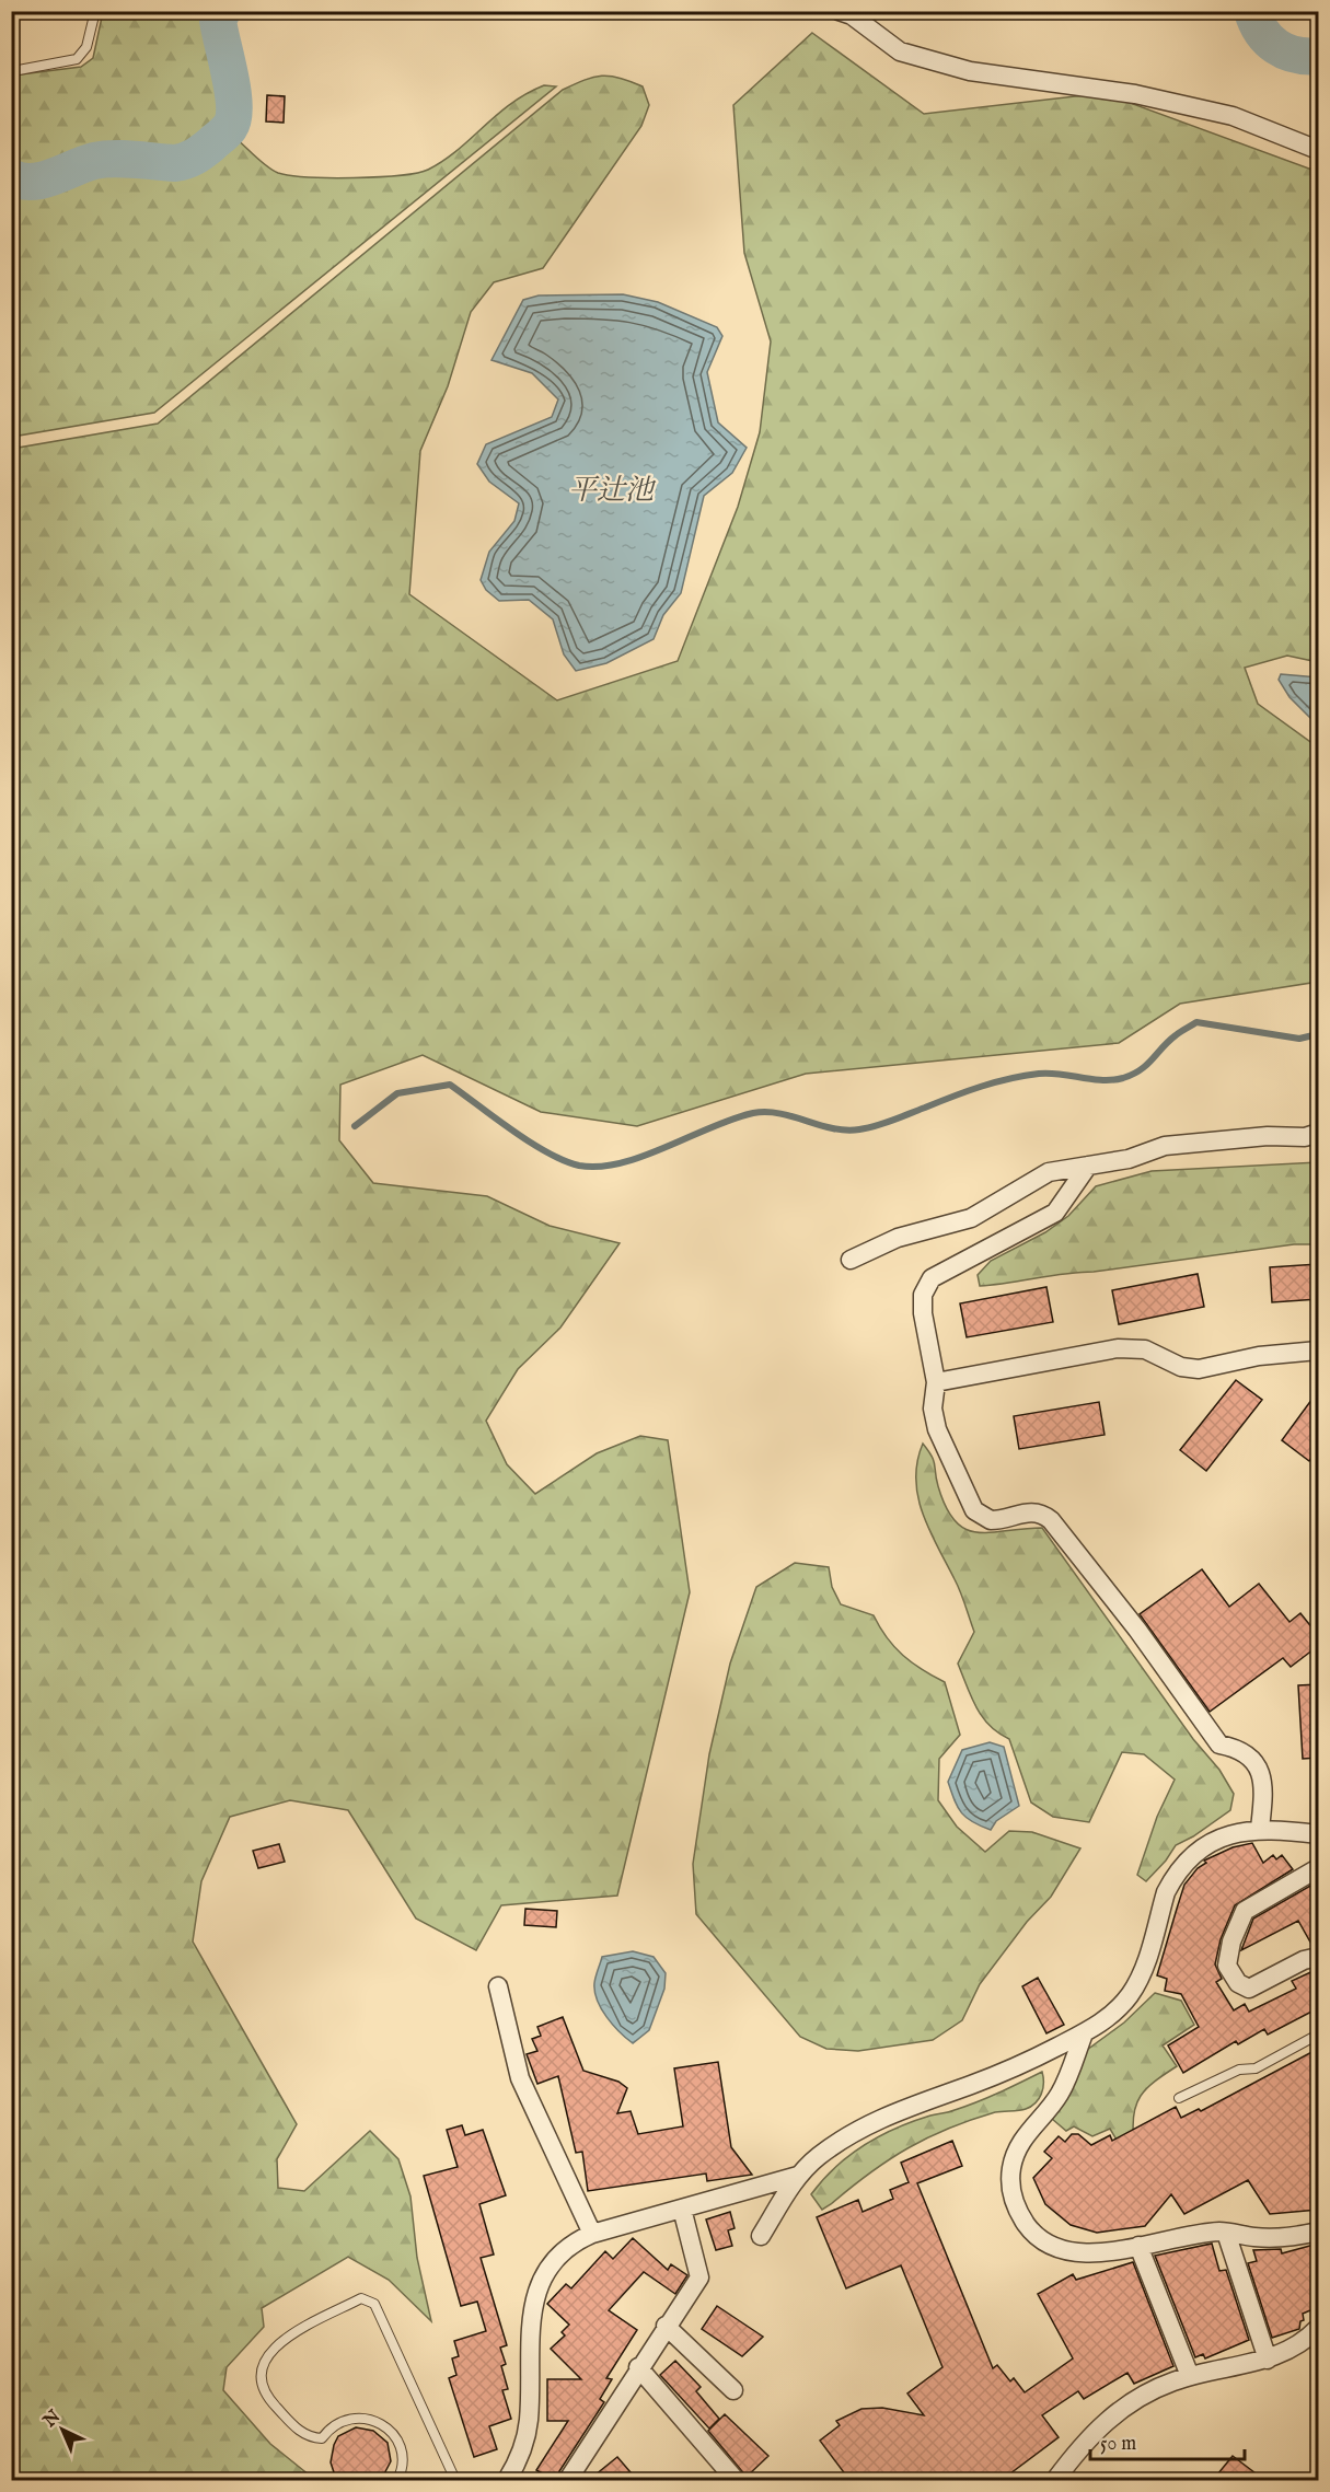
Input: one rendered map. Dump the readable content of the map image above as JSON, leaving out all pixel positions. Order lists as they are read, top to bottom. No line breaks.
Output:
{"water":["平辻池"],"scale_bar":"50 m","north":"top left"}
